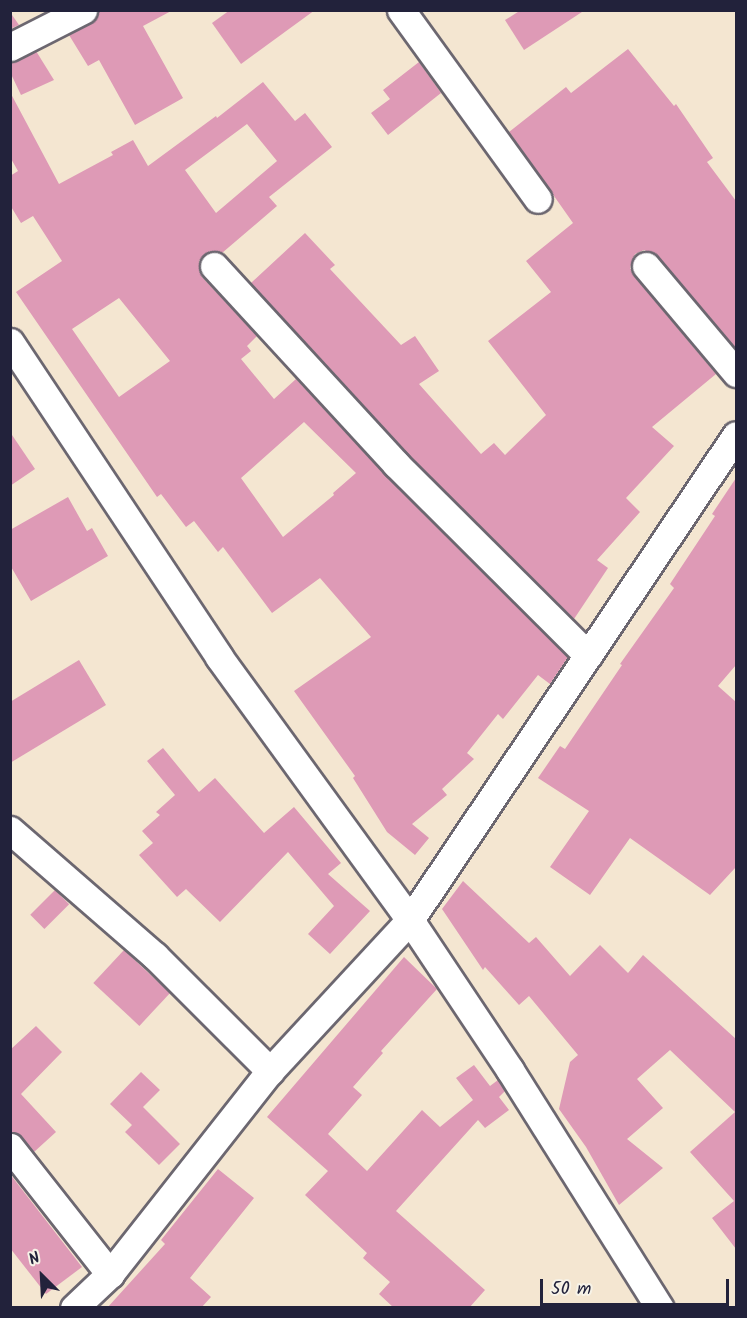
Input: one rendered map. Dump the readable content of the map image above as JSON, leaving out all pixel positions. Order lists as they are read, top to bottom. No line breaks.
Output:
{"scale_bar":"50 m","north":"top left"}
